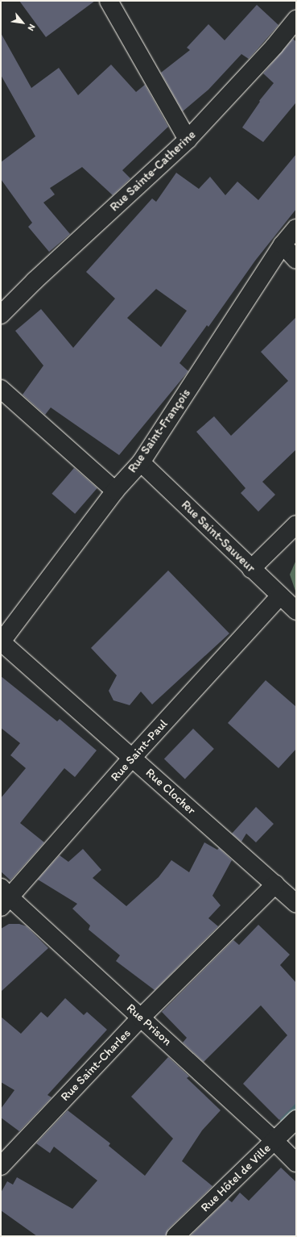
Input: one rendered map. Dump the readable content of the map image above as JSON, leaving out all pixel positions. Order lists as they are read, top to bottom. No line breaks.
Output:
{"streets":{"street":["Rue Sainte-Catherine","Rue Saint-François","Rue Saint-Sauveur","Rue Saint-Paul","Rue Clocher","Rue Prison","Rue Saint-Charles","Rue Hôtel de Ville"]},"crossings":[["Rue Saint-François","Rue Saint-Sauveur"],["Rue Saint-François","Rue Clocher"],["Rue Saint-Sauveur","Rue Saint-Paul"],["Rue Saint-Paul","Rue Clocher"],["Rue Saint-Paul","Rue Prison"],["Rue Clocher","Rue Saint-Charles"],["Rue Prison","Rue Saint-Charles"],["Rue Prison","Rue Hôtel de Ville"]],"north":"bottom right"}
